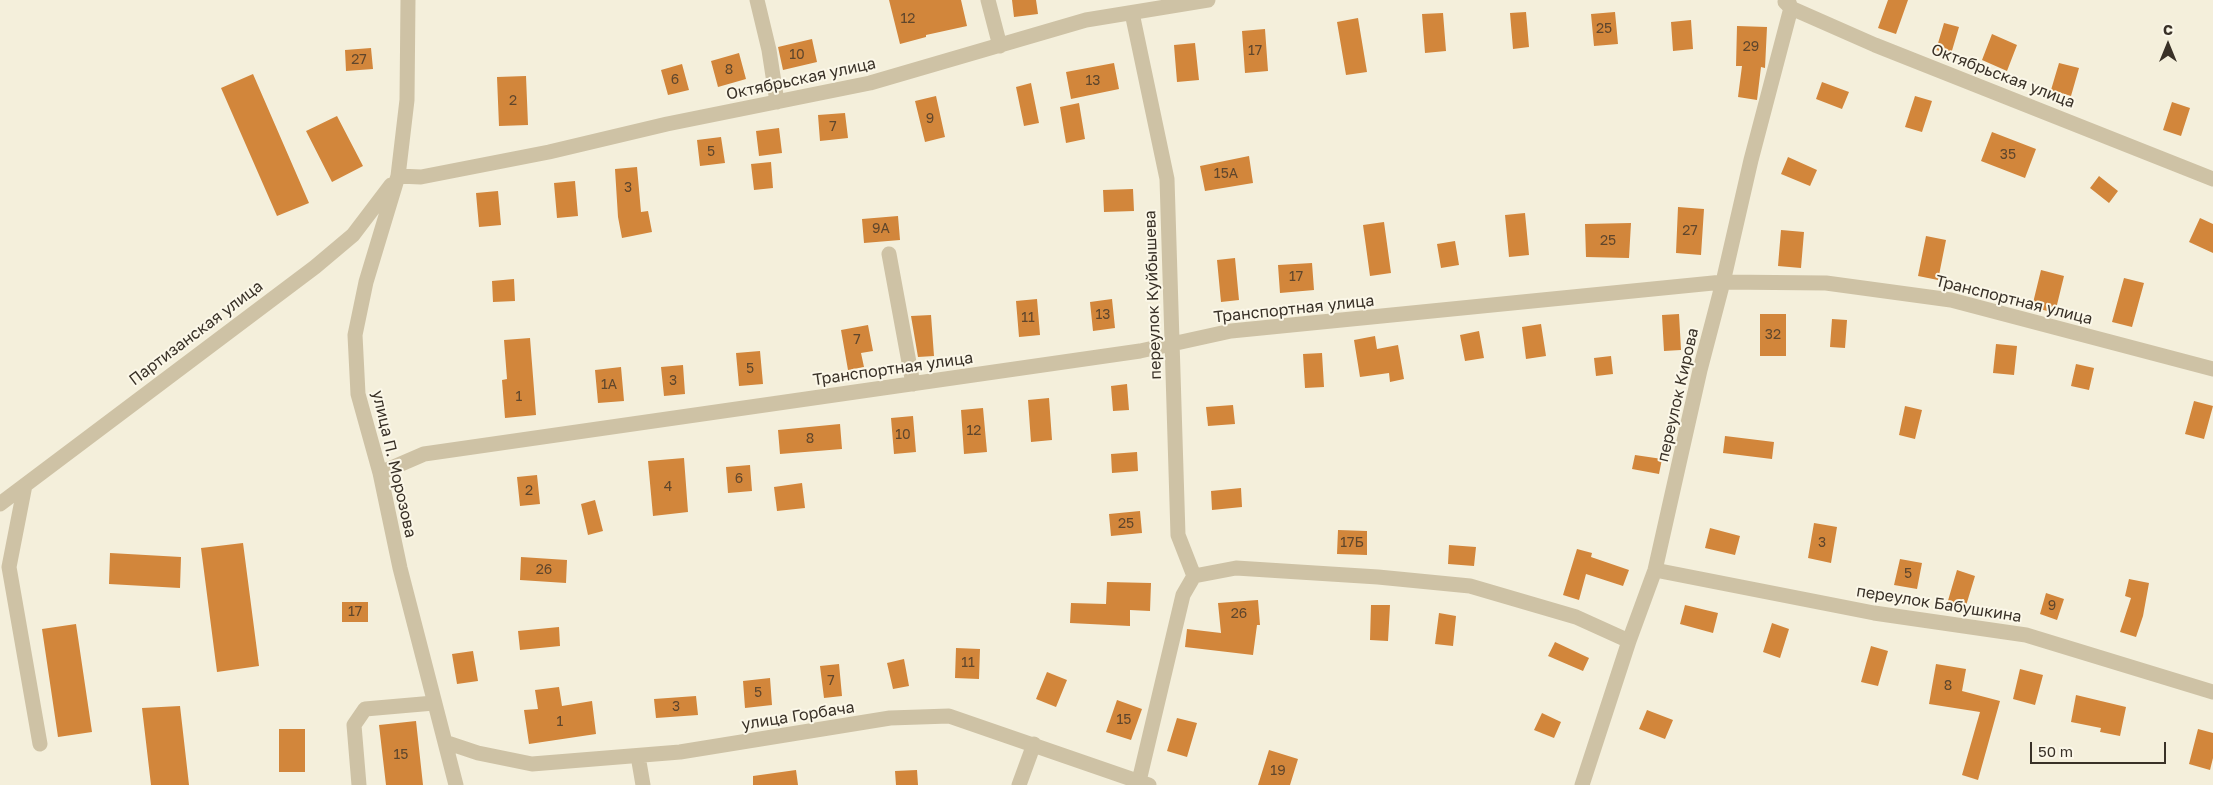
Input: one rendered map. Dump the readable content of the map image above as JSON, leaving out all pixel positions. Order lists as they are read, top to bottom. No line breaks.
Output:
{"streets":{"street":["Октябрьская улица","переулок Куйбышева","Транспортная улица","Партизанская улица","переулок Кирова","улица П. Морозова","переулок Бабушкина","улица Горбача"]},"crossings":[["Октябрьская улица","переулок Куйбышева"],["Октябрьская улица","Партизанская улица"],["Октябрьская улица","переулок Кирова"],["Октябрьская улица","улица П. Морозова"],["переулок Куйбышева","Транспортная улица"],["Транспортная улица","переулок Кирова"],["Транспортная улица","улица П. Морозова"],["Партизанская улица","улица П. Морозова"],["переулок Кирова","переулок Бабушкина"],["улица П. Морозова","улица Горбача"]],"house_numbers":["12","25","29","17","10","27","8","6","13","2","9","7","5","35","15А","3","9А","27","25","17","13","11","32","7","5","3","1А","1","12","10","8","6","4","2","25","17Б","3","26","5","9","17","26","11","7","8","5","3","15","1","15","19"],"scale_bar":"50 m","north":"top"}
